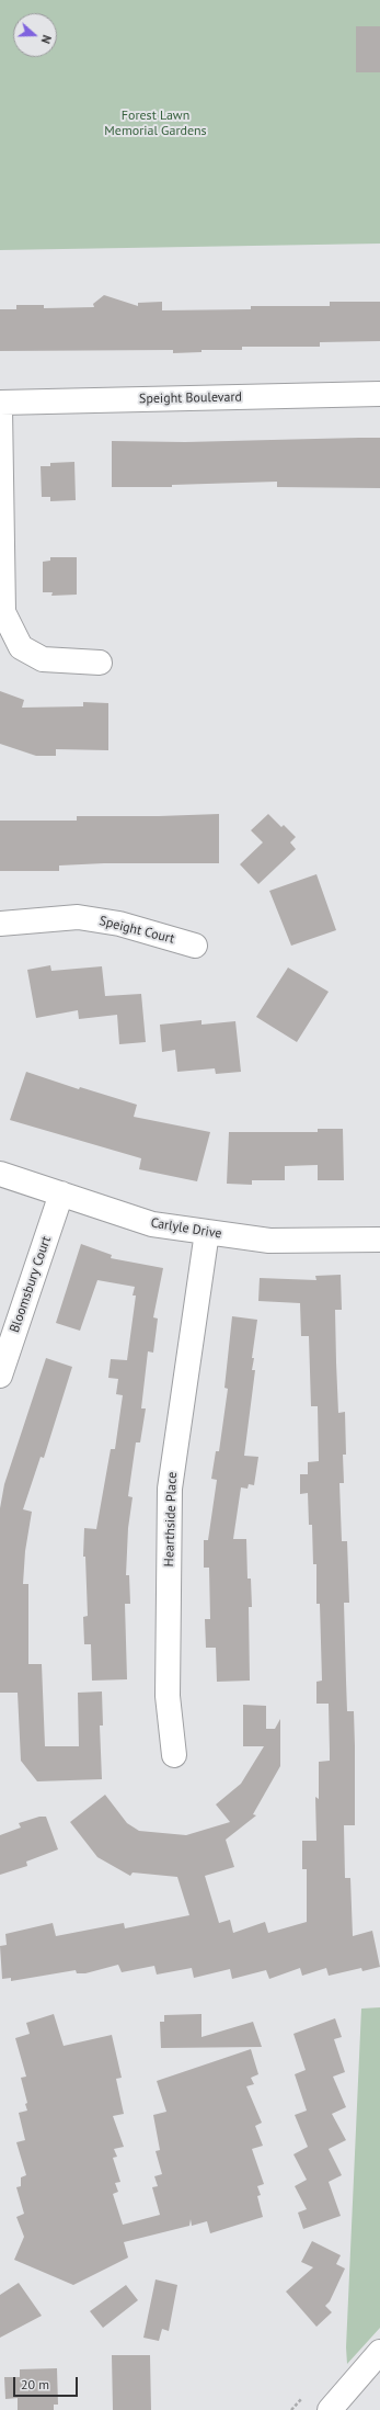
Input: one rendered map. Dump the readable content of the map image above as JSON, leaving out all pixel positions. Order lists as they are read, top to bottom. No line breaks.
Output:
{"streets":{"street":["Speight Boulevard","Speight Court","Carlyle Drive","Bloomsbury Court","Hearthside Place"]},"crossings":[["Carlyle Drive","Bloomsbury Court"],["Carlyle Drive","Hearthside Place"]],"parks":["Forest Lawn Memorial Gardens"],"scale_bar":"20 m","north":"right"}
